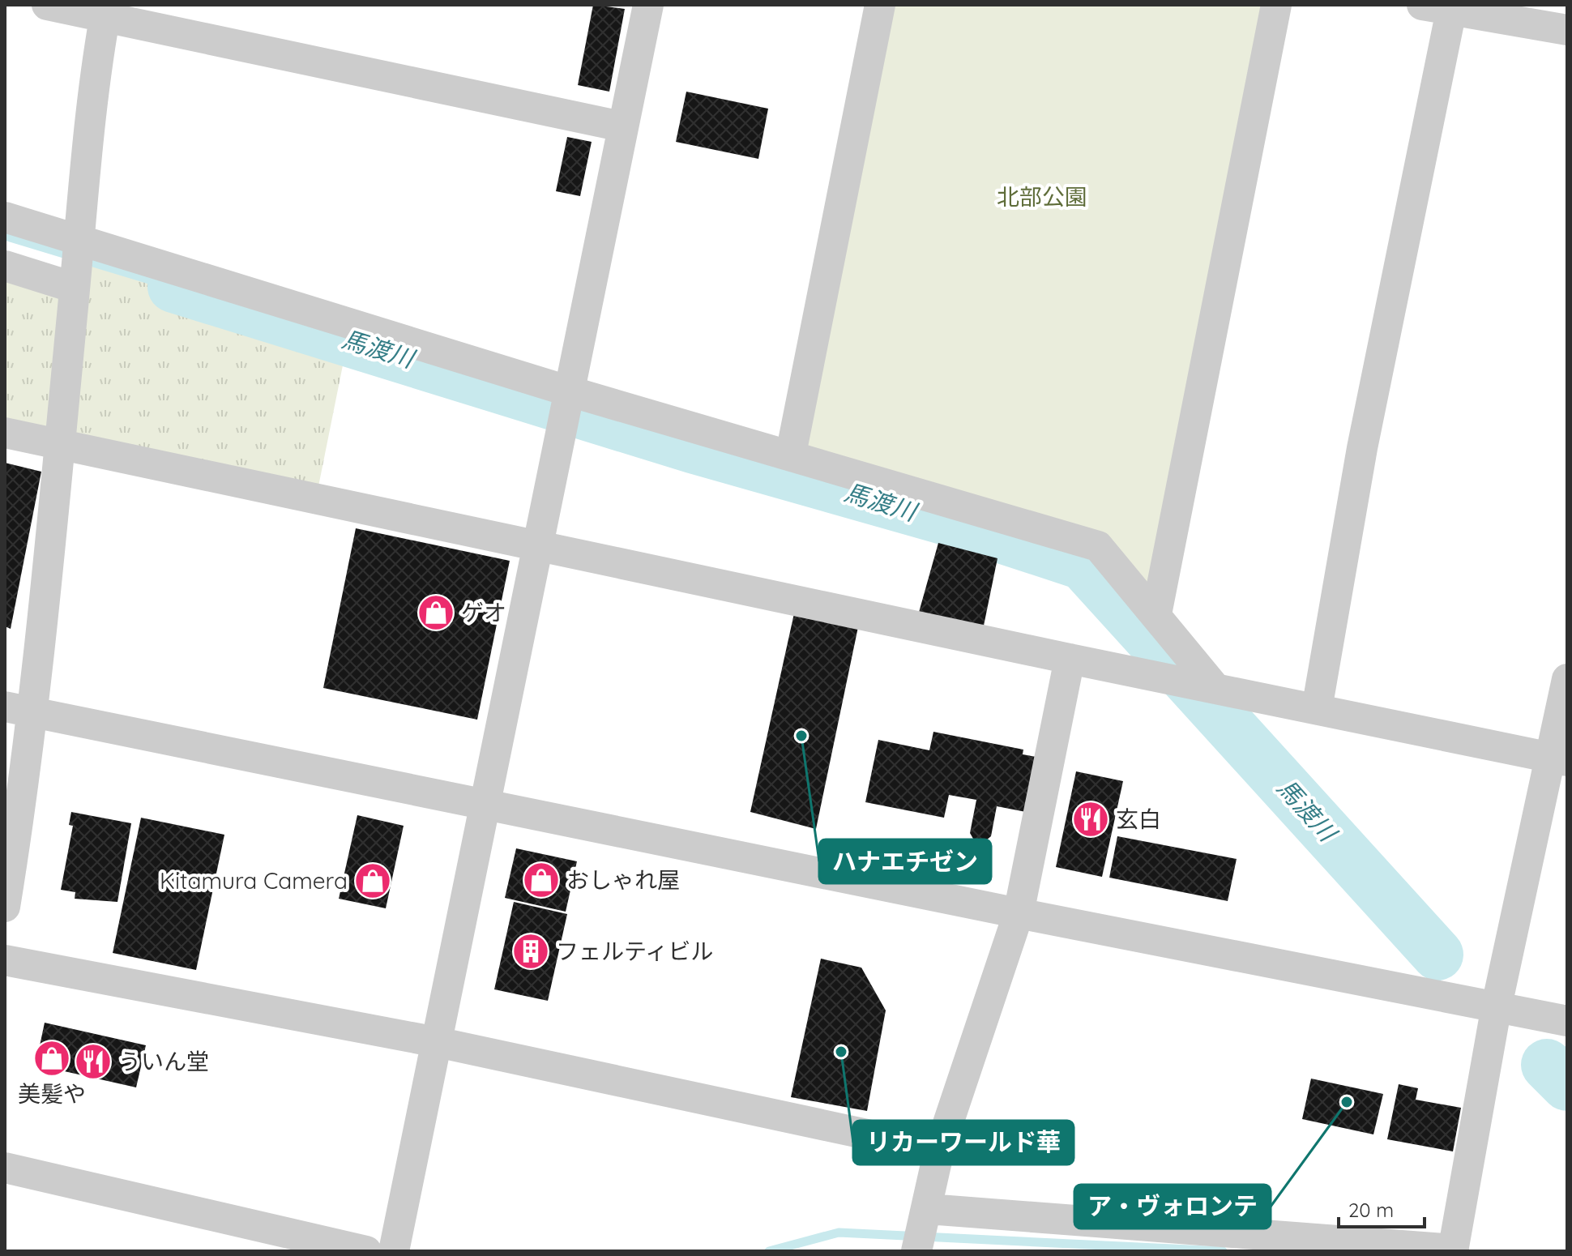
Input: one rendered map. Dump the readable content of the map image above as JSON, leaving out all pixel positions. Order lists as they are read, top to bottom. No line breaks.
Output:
{"water":["馬渡川"],"parks":["北部公園"],"places":{"shop":["ゲオ","おしゃれ屋","Kitamura Camera","美髪や"],"other":["ハナエチゼン","リカーワールド華","ア・ヴォロンテ"],"restaurant":["玄白","ういん堂"],"building":["フェルティビル"]},"scale_bar":"20 m"}
